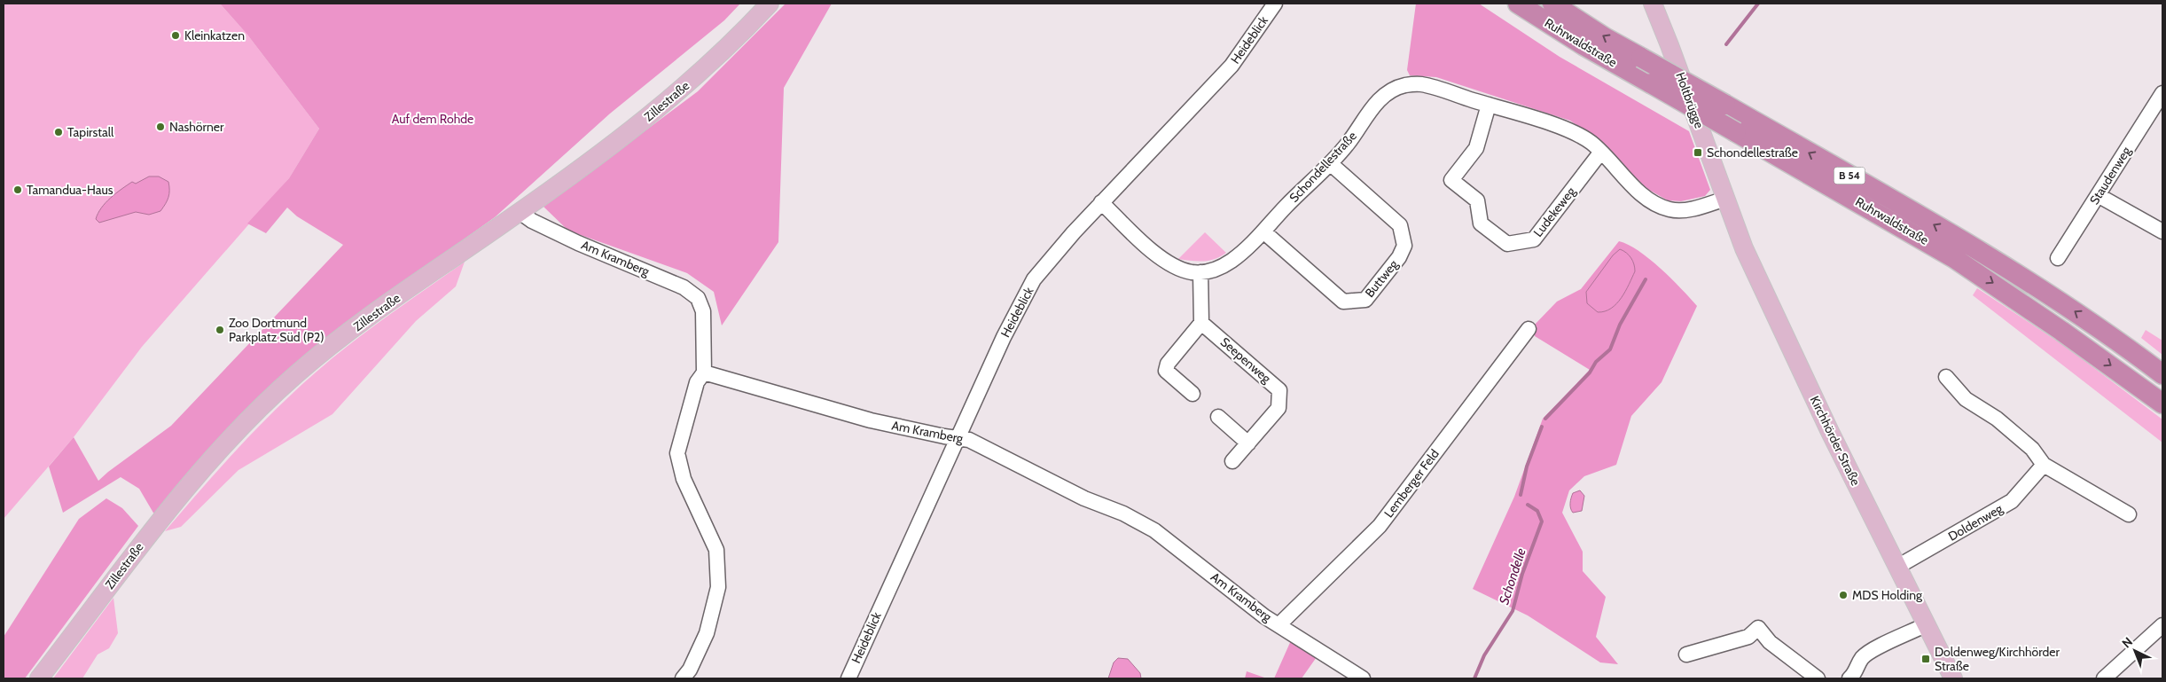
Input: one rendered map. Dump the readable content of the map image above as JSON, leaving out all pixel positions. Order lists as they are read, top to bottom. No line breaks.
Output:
{"streets":{"highway":["Ruhrwaldstraße","B 54"],"main road":["Holtbrügge","Zillestraße","Kirchhörder Straße"],"street":["Heideblick","Schondellestraße","Staudenweg","Ludekeweg","Am Kramberg","Buttweg","Seepenweg","Lemberger Feld","Doldenweg"]},"crossings":[["Heideblick","Schondellestraße"],["Heideblick","Am Kramberg"],["Holtbrügge","Schondellestraße"],["Holtbrügge","Kirchhörder Straße"],["Zillestraße","Am Kramberg"],["Schondellestraße","Ludekeweg"],["Schondellestraße","Buttweg"],["Schondellestraße","Kirchhörder Straße"],["Am Kramberg","Lemberger Feld"],["Kirchhörder Straße","Doldenweg"]],"water":["Schondelle"],"parks":["Auf dem Rohde"],"places":{"other":["Kleinkatzen","Nashörner","Tapirstall","Tamandua-Haus","Zoo Dortmund Parkplatz Süd (P2)","MDS Holding"],"transit":["Schondellestraße","Doldenweg/Kirchhörder Straße"]},"north":"top left"}
